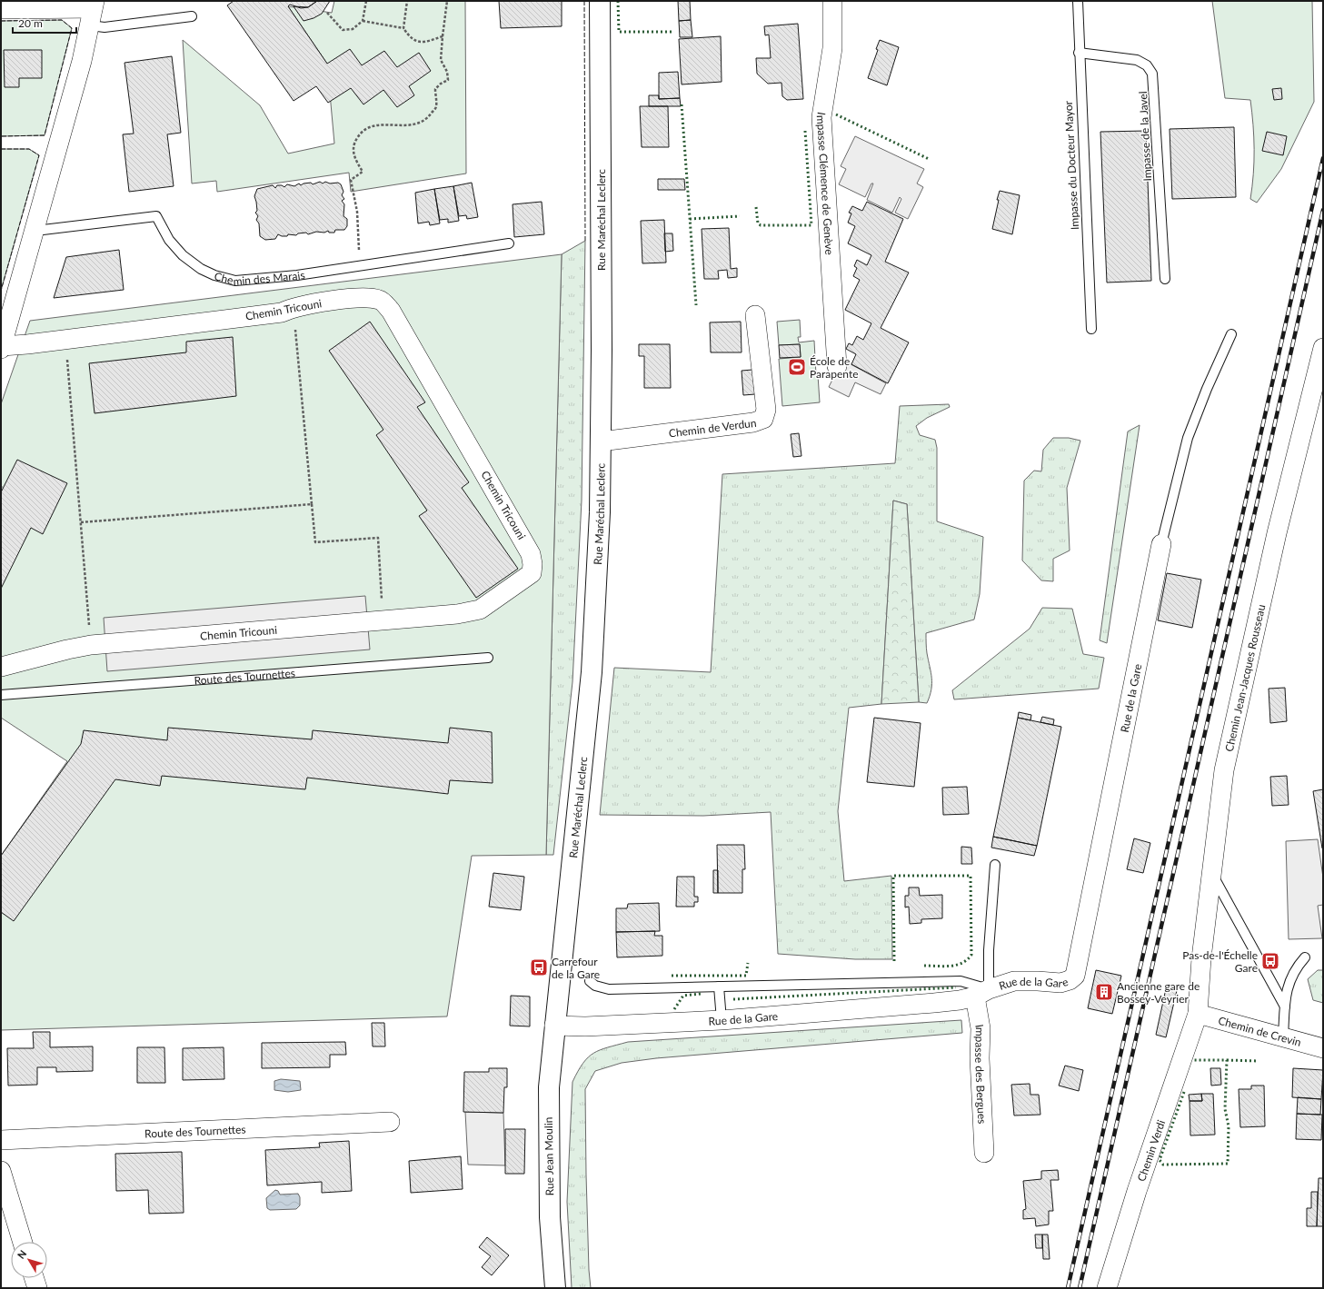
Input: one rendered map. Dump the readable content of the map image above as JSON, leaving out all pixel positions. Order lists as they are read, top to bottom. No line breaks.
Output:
{"streets":{"main road":["Rue Maréchal Leclerc","Rue Jean Moulin"],"street":["Impasse Clémence de Genève","Chemin Tricouni","Chemin de Verdun","Route des Tournettes","Chemin Jean-Jacques Rousseau","Rue de la Gare","Chemin de Crevin","Impasse des Bergues","Chemin Verdi"],"lane":["Impasse de la Javel","Impasse du Docteur Mayor","Chemin des Marais"]},"crossings":[["Impasse de la Javel","Impasse du Docteur Mayor"],["Rue Maréchal Leclerc","Chemin de Verdun"],["Rue Maréchal Leclerc","Rue de la Gare"],["Rue Maréchal Leclerc","Rue Jean Moulin"],["Chemin Jean-Jacques Rousseau","Chemin de Crevin"],["Chemin Jean-Jacques Rousseau","Chemin Verdi"],["Rue de la Gare","Impasse des Bergues"],["Rue de la Gare","Rue Jean Moulin"],["Chemin de Crevin","Chemin Verdi"]],"places":{"sports":["École de Parapente"],"bus stop":["Pas-de-l'Échelle Gare","Carrefour de la Gare"],"building":["Ancienne gare de Bossey-Veyrier"]},"scale_bar":"20 m","north":"top left"}
